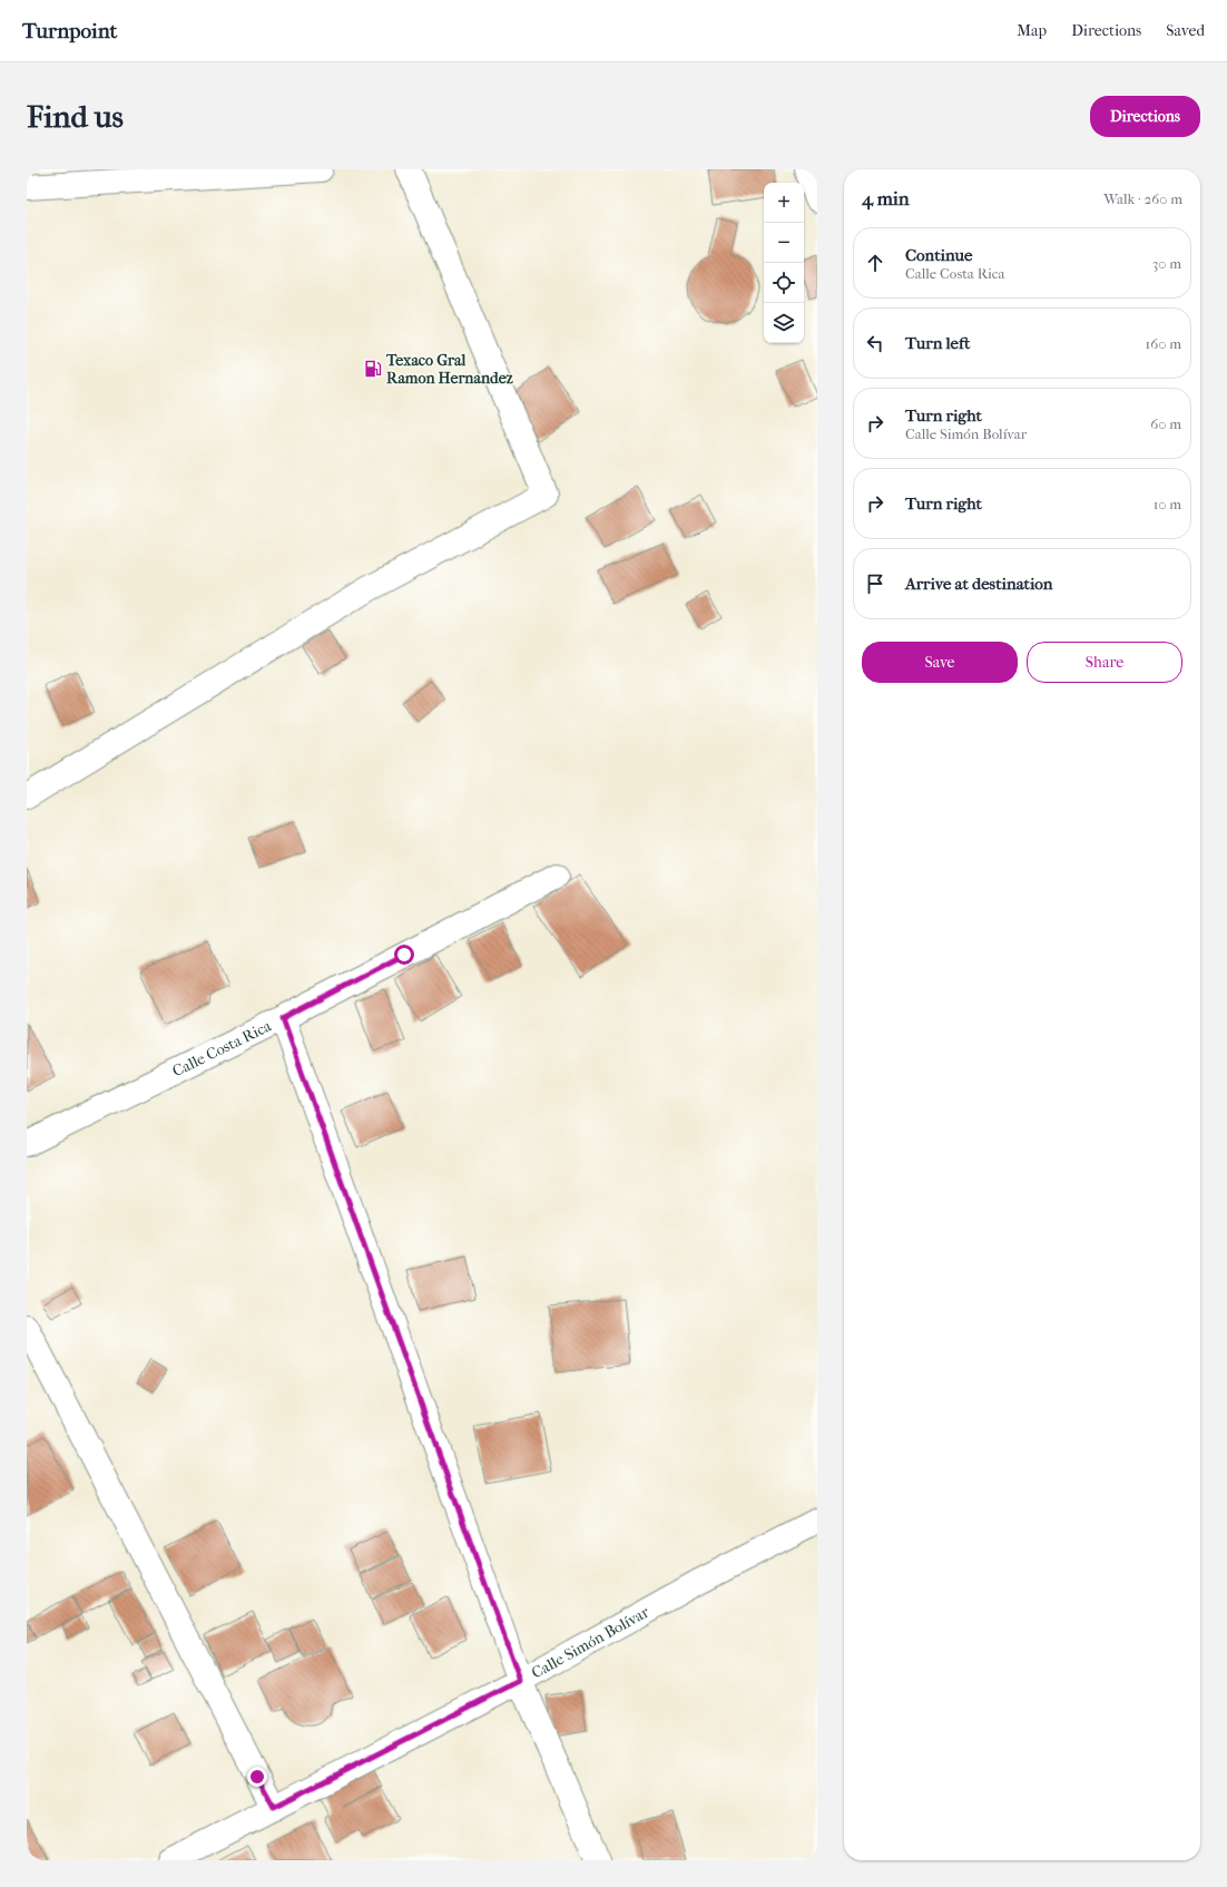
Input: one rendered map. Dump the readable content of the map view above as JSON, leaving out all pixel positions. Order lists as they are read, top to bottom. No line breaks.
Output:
{"streets":{"street":["Calle Costa Rica","Calle Simón Bolívar"]},"places":{"fuel station":["Texaco Gral Ramon Hernandez"]},"page":{"header":"Turnpoint","nav":["Map","Directions","Saved"],"buttons":["Directions",["Save","Share"]],"title":"Find us","heading":["4 min","Walk · 260 m"],"map_buttons":["+","−"],"list":[["Continue","Calle Costa Rica","30 m"],["Turn left","160 m"],["Turn right","Calle Simón Bolívar","60 m"],["Turn right","10 m"],"Arrive at destination"]}}
